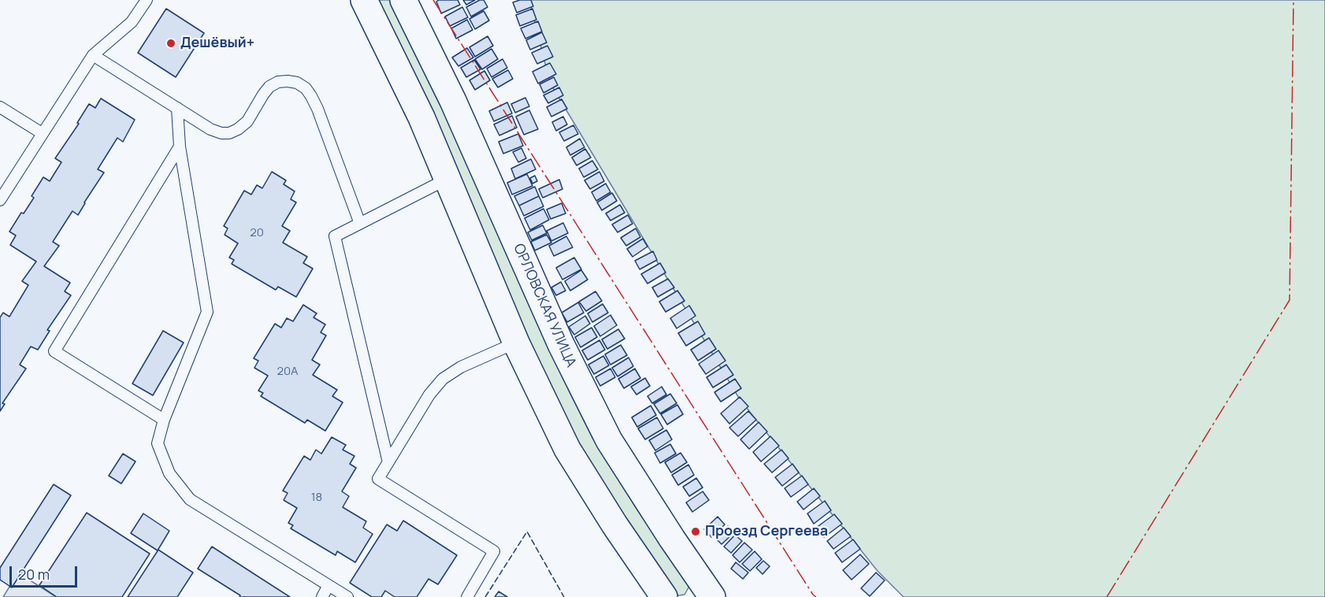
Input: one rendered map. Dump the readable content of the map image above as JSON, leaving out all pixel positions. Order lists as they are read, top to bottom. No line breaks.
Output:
{"streets":{"street":["ОРЛОВСКАЯ УЛИЦА"]},"places":["Дешёвый+","Проезд Сергеева"],"house_numbers":["20","20А","18"],"scale_bar":"20 m"}
